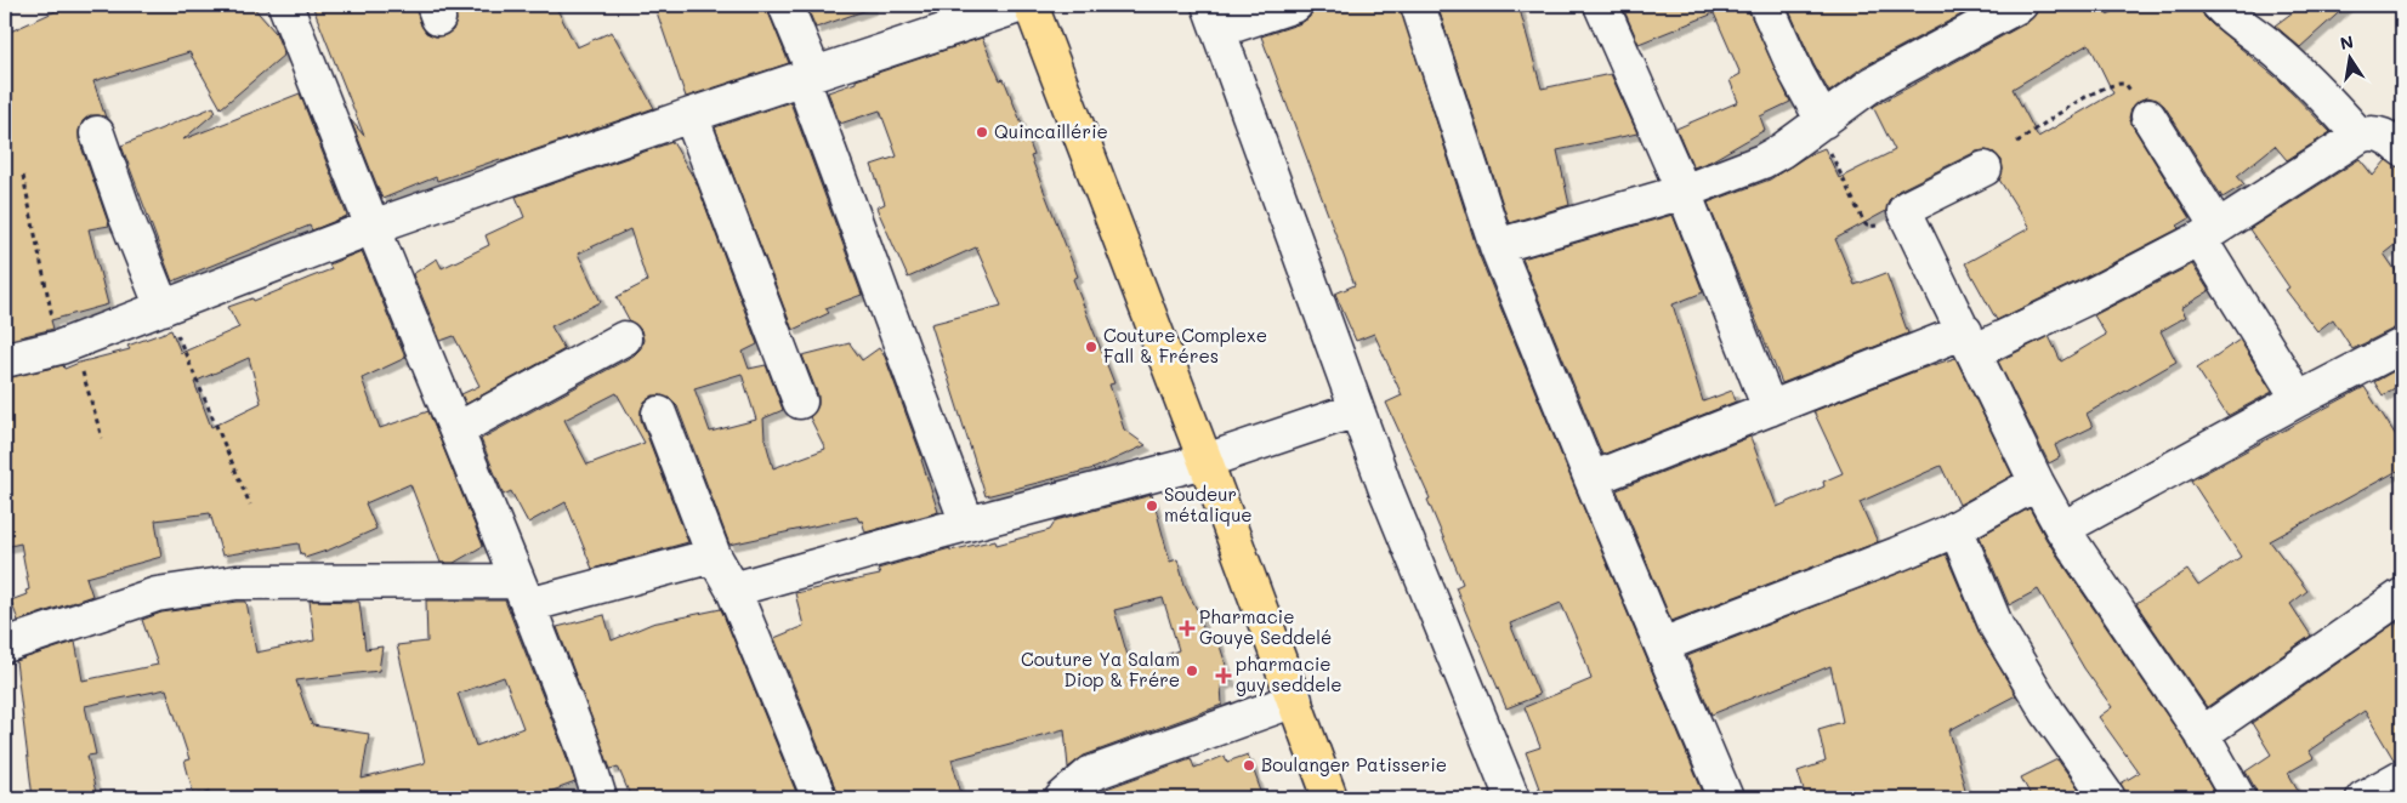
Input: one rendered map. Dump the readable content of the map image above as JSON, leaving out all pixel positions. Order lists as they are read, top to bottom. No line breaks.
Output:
{"places":{"other":["Quincaillérie","Couture Complexe Fall & Fréres","Soudeur métalique","Couture Ya Salam Diop & Frére","Boulanger Patisserie"],"health":["Pharmacie Gouye Seddelé","pharmacie guy seddele"]},"north":"top"}
